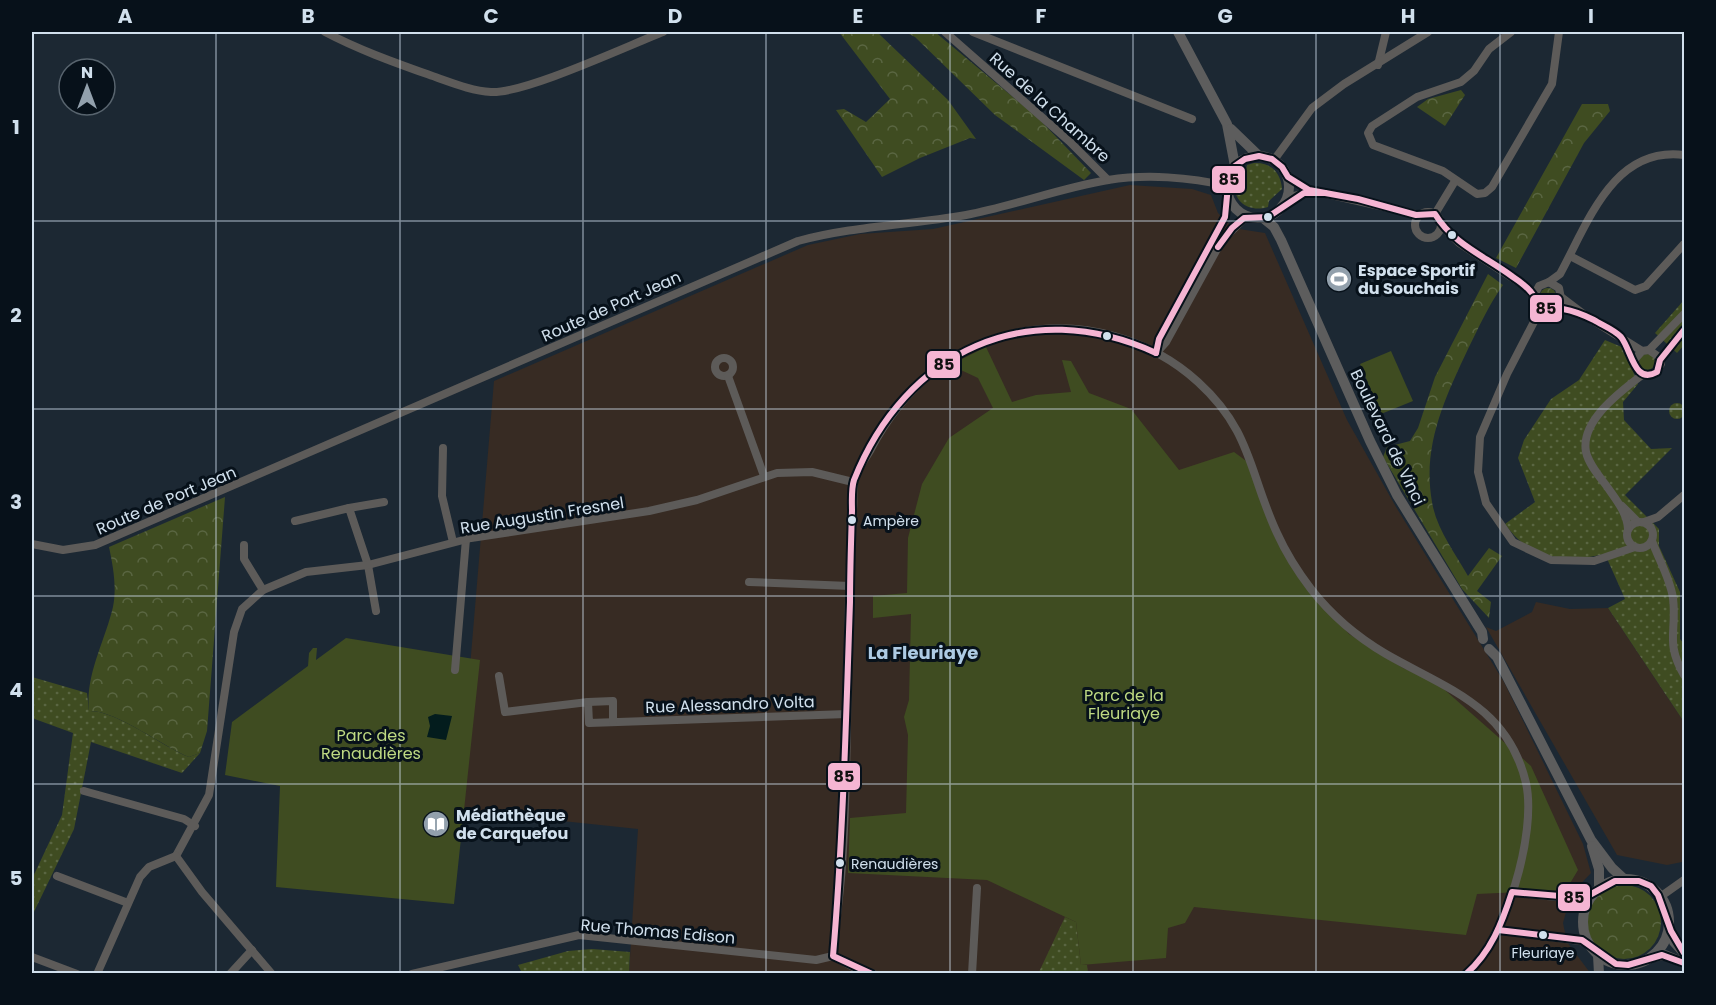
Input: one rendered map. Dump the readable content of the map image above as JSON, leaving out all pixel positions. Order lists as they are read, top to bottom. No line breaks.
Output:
{"streets":{"main road":["Boulevard de Vinci"],"street":["Rue de la Chambre","Route de Port Jean","Rue Augustin Fresnel","Rue Alessandro Volta","Rue Thomas Edison"]},"crossings":[["Rue de la Chambre","Route de Port Jean"],["Route de Port Jean","Boulevard de Vinci"]],"districts":["La Fleuriaye"],"parks":["Parc de la Fleuriaye","Parc des Renaudières"],"places":{"sports":["Espace Sportif du Souchais"],"other":["Ampère","Renaudières","Fleuriaye"],"library":["Médiathèque de Carquefou"]},"lines":["transit line 85"],"north":"top","grid":{"columns":["A","B","C","D","E","F","G","H","I"],"rows":["1","2","3","4","5"]}}
